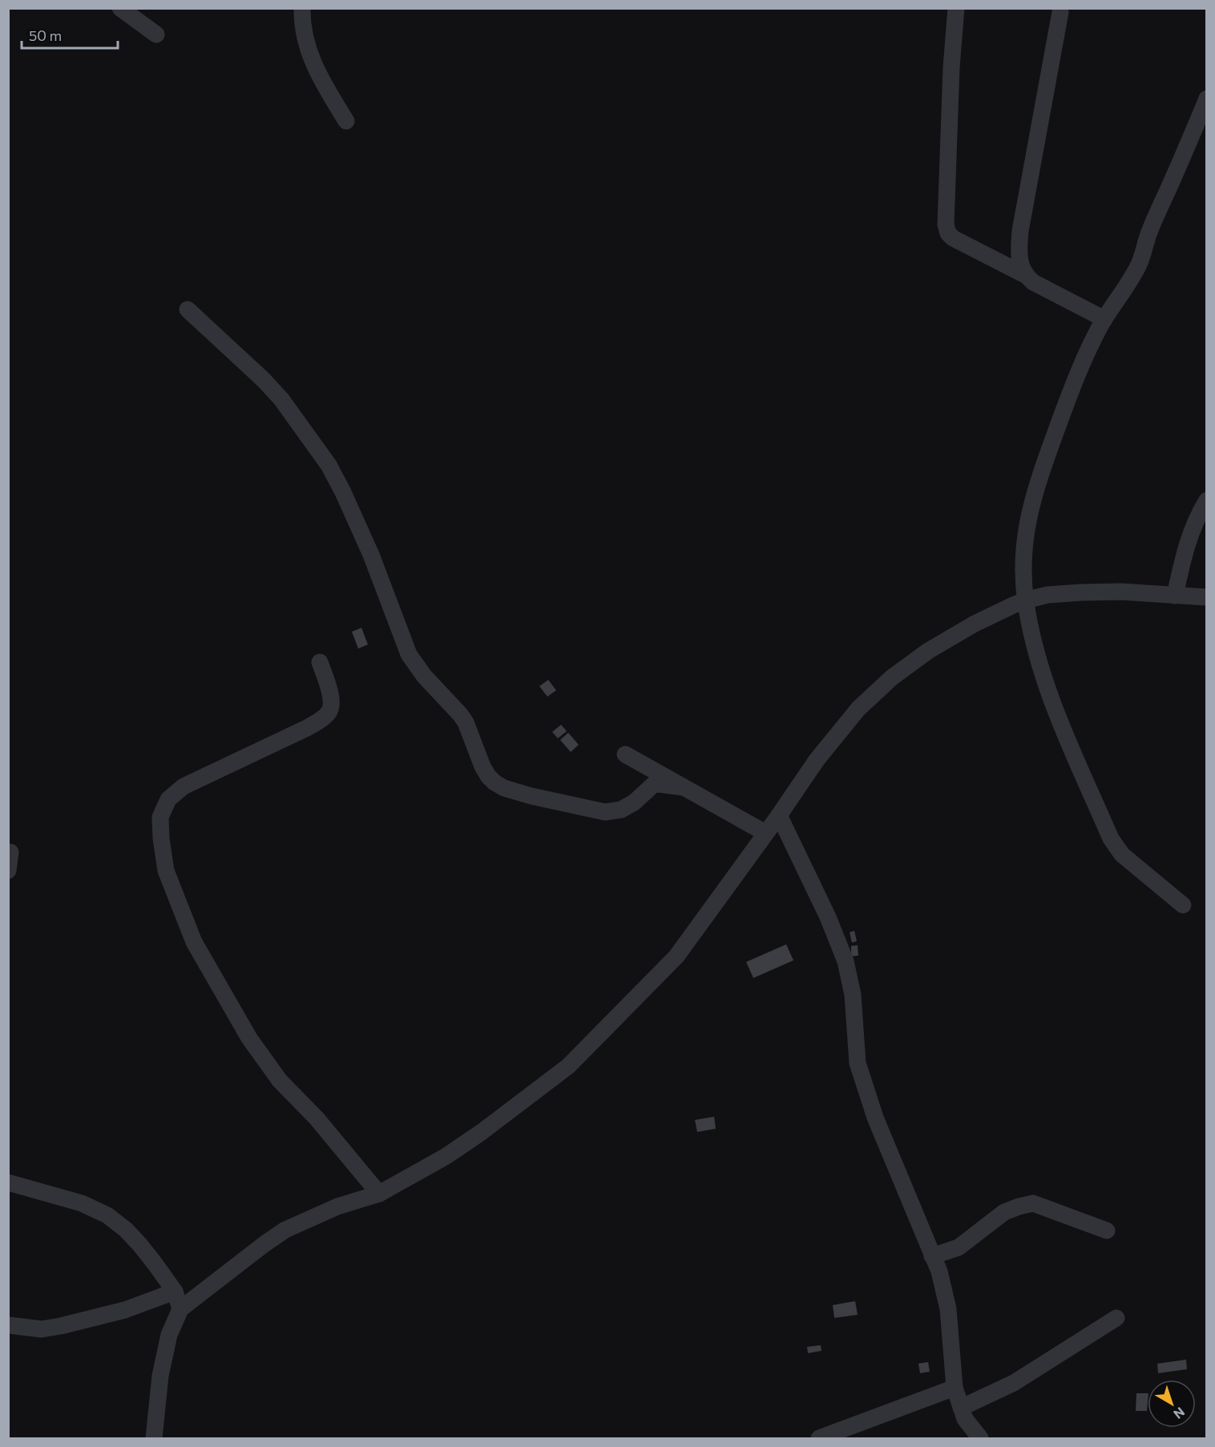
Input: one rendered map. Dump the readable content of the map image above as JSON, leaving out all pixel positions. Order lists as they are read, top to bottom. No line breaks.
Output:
{"scale_bar":"50 m","north":"bottom right"}
